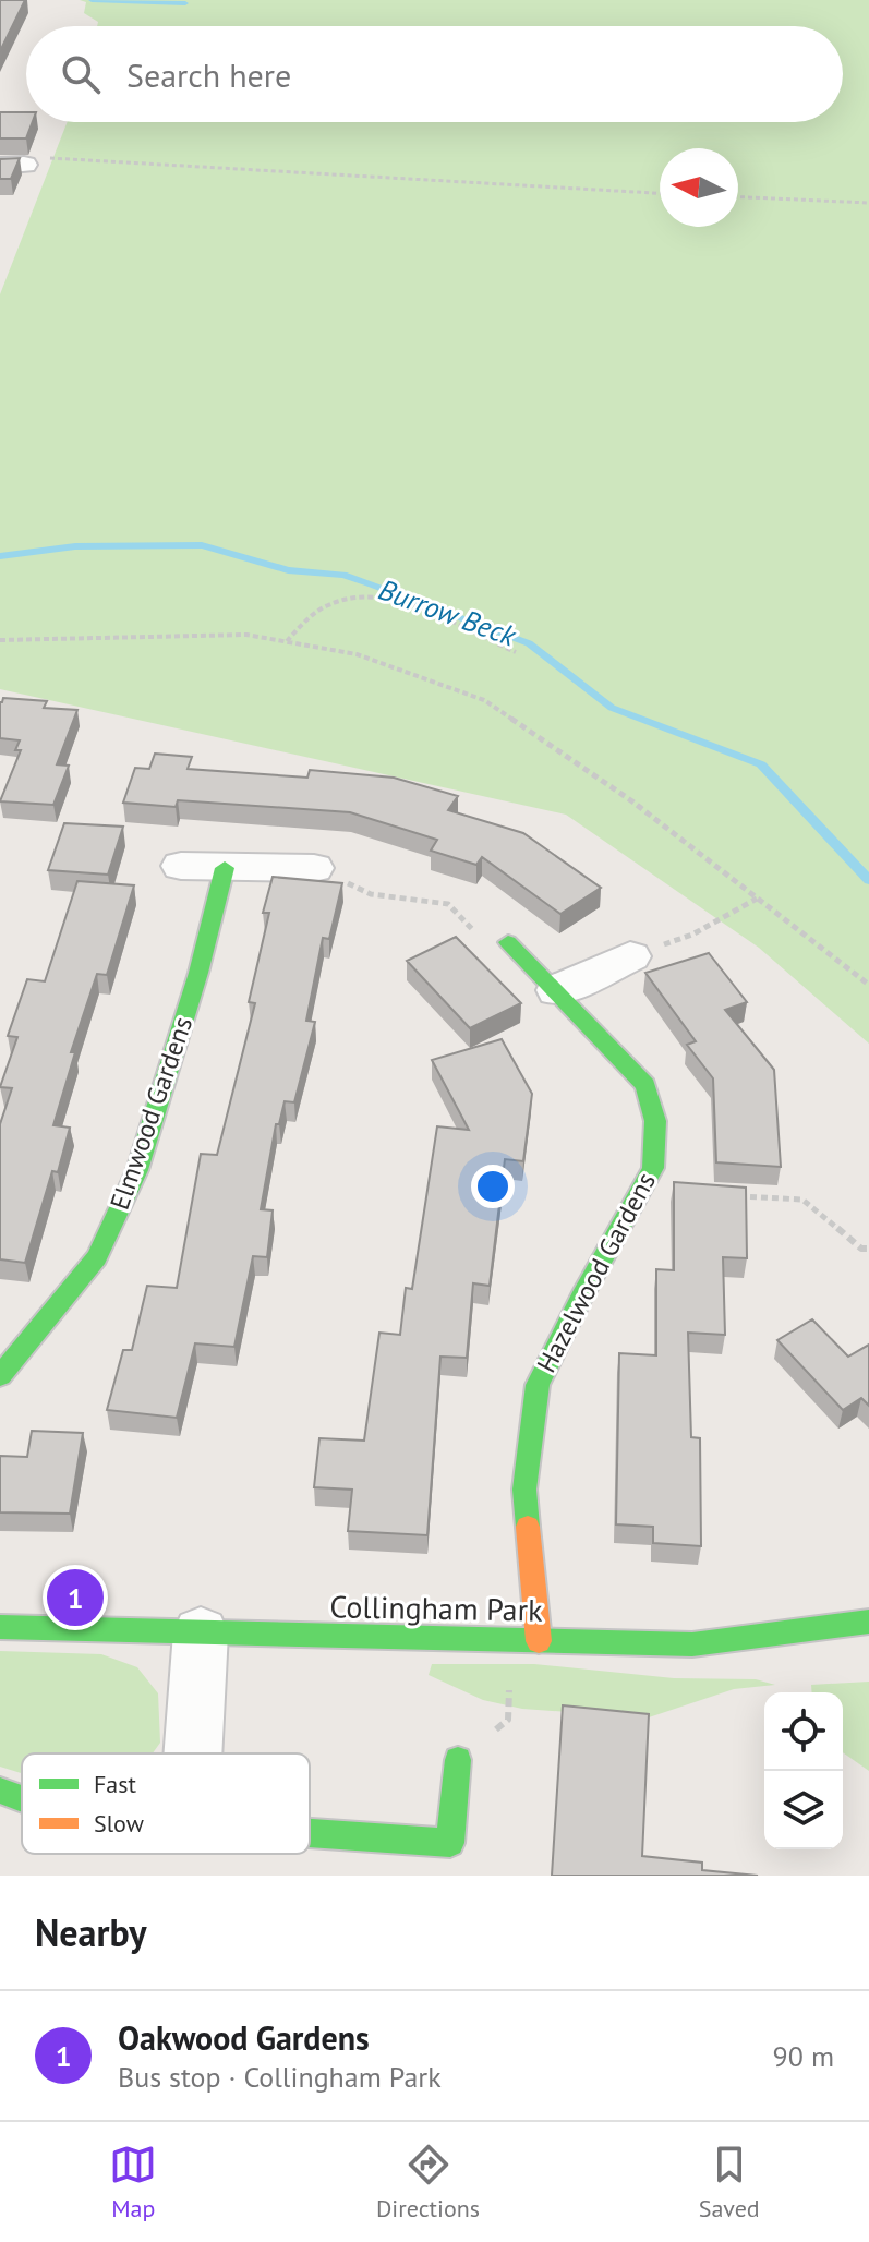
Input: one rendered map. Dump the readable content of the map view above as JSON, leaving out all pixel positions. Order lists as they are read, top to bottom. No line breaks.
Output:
{"streets":{"street":["Elmwood Gardens","Hazelwood Gardens","Collingham Park"]},"crossings":[["Hazelwood Gardens","Collingham Park"]],"water":["Burrow Beck"],"legend":["Fast","Slow"],"north":"left","page":{"search":"Search here","pins":"1","heading":"Nearby","list":[{"mark":"1","name":"Oakwood Gardens","note":"Bus stop · Collingham Park","value":"90 m"}],"nav":["Map","Directions","Saved"]}}
